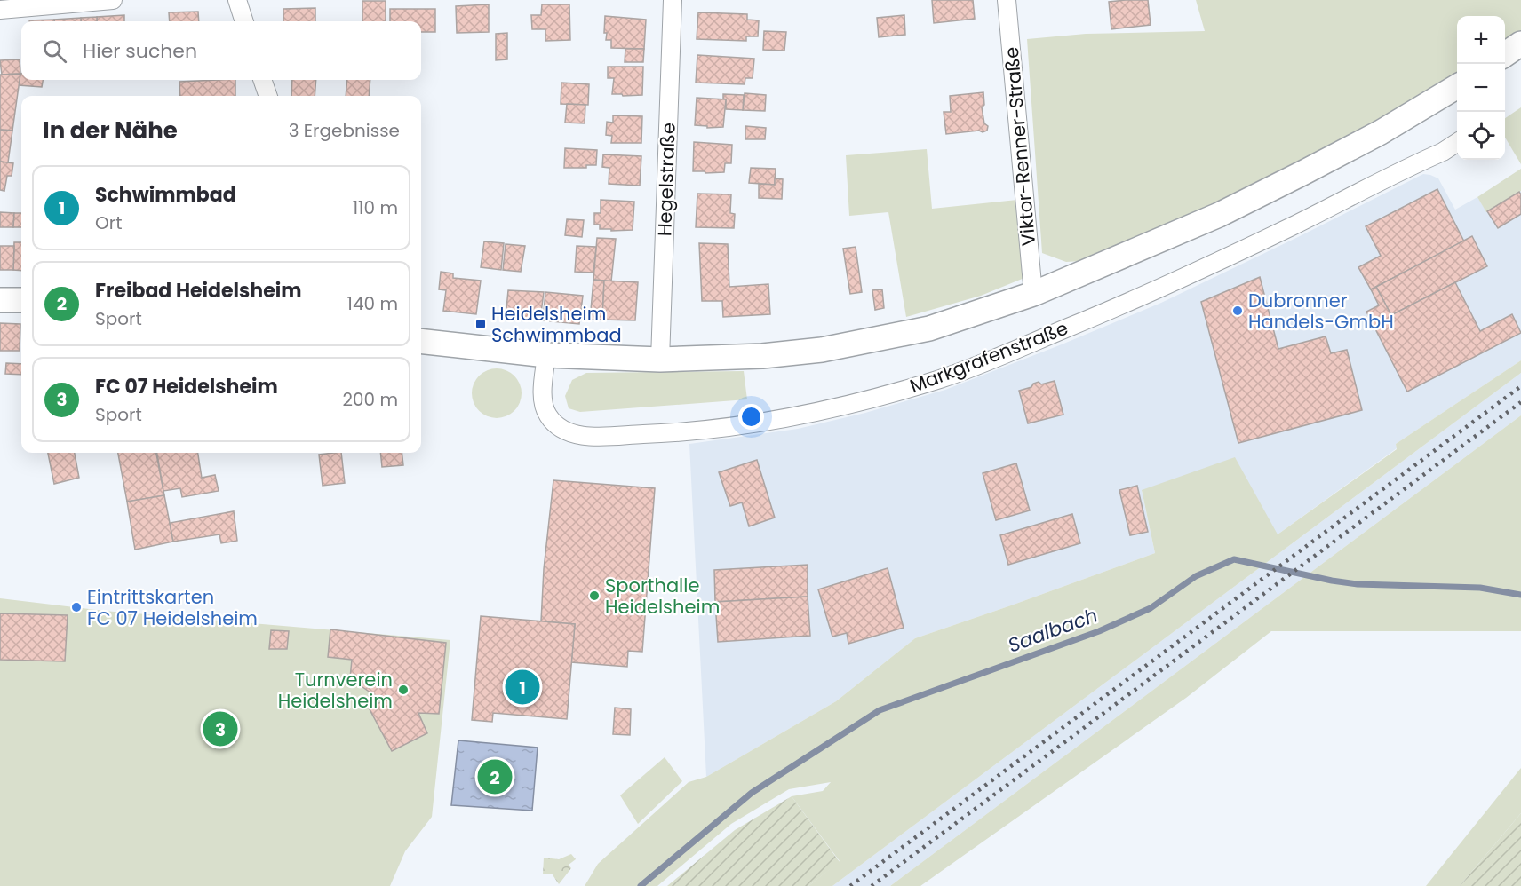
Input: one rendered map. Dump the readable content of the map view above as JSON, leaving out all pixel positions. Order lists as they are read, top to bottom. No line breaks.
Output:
{"streets":{"street":["Viktor-Renner-Straße","Hegelstraße","Markgrafenstraße"]},"water":["Saalbach"],"places":{"other":["Dubronner Handels-GmbH","Sporthalle Heidelsheim","Eintrittskarten FC 07 Heidelsheim","Turnverein Heidelsheim"],"transit":["Heidelsheim Schwimmbad"]},"page":{"map_buttons":["+","−"],"search":"Hier suchen","heading":["In der Nähe","3 Ergebnisse"],"list":[{"mark":"1","name":"Schwimmbad","note":"Ort","value":"110 m"},{"mark":"2","name":"Freibad Heidelsheim","note":"Sport","value":"140 m"},{"mark":"3","name":"FC 07 Heidelsheim","note":"Sport","value":"200 m"}],"pins":["1","3","2"]}}
